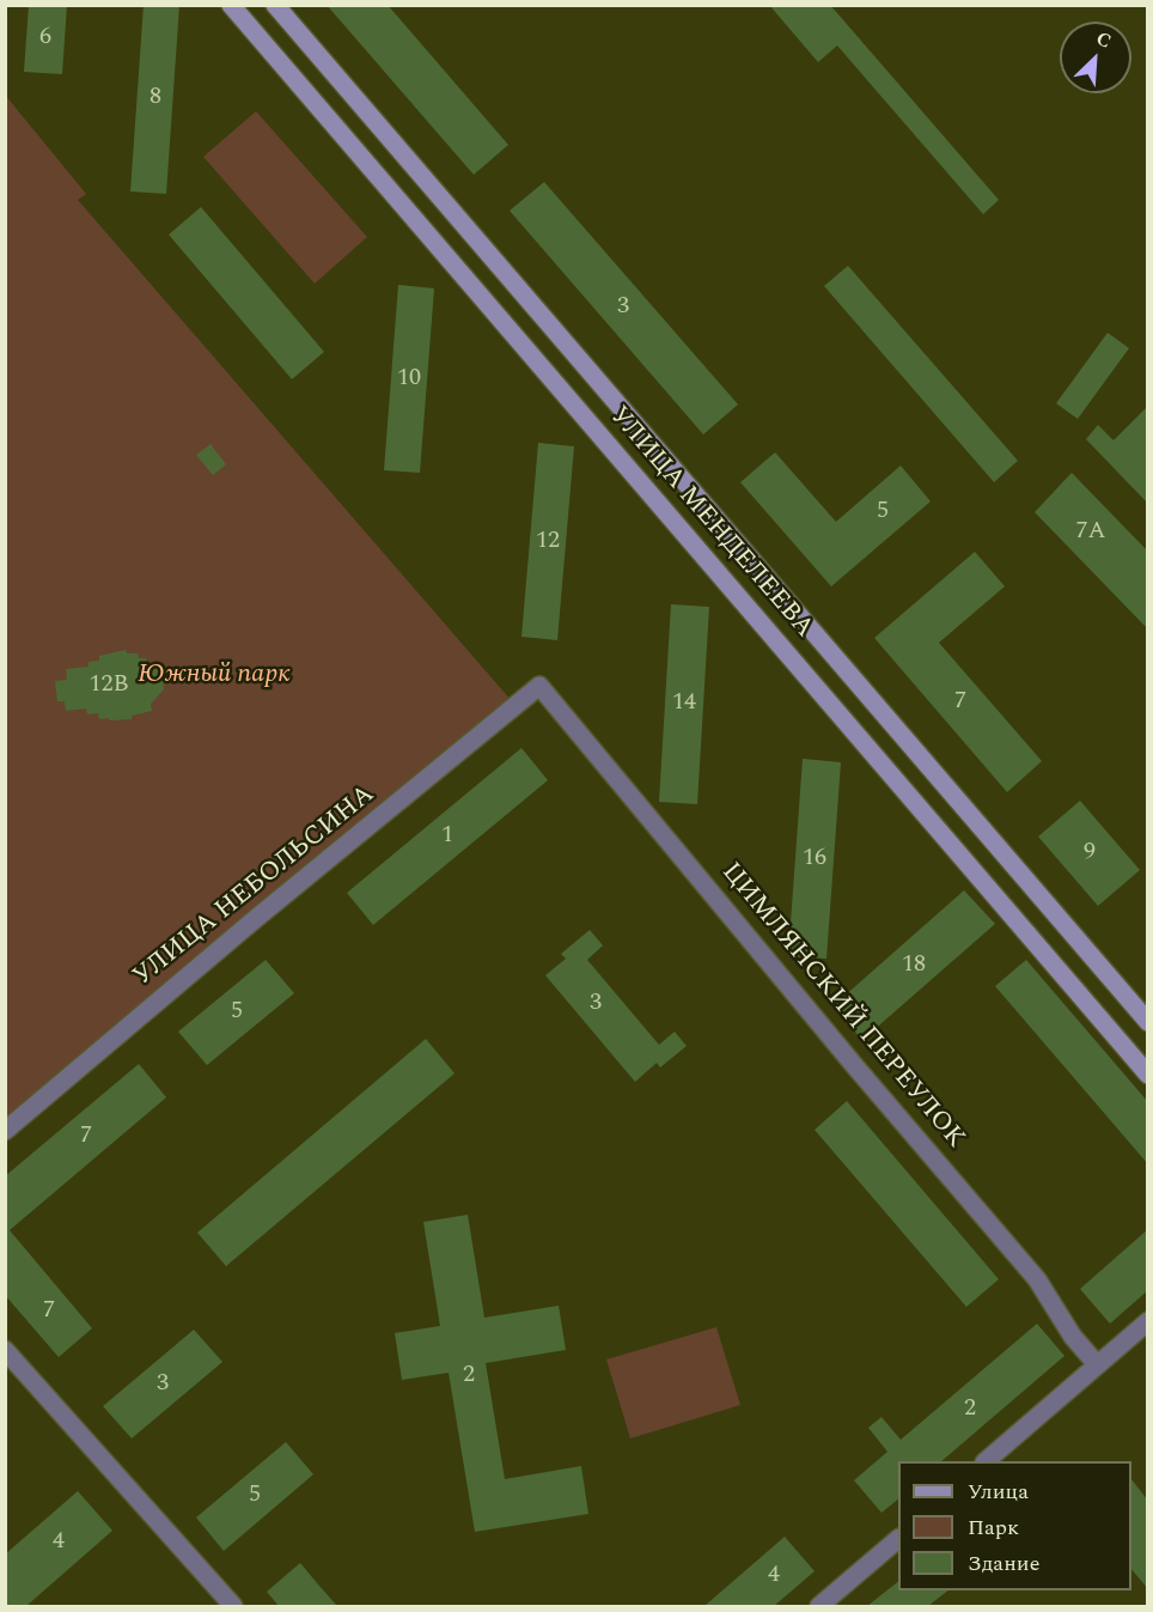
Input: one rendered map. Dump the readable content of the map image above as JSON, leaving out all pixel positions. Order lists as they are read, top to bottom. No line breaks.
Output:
{"streets":{"street":["УЛИЦА МЕНДЕЛЕЕВА","УЛИЦА НЕБОЛЬСИНА","ЦИМЛЯНСКИЙ ПЕРЕУЛОК"]},"crossings":[["УЛИЦА НЕБОЛЬСИНА","ЦИМЛЯНСКИЙ ПЕРЕУЛОК"]],"parks":["Южный парк"],"house_numbers":["6","8","3","10","5","7А","12","12В","7","14","1","9","16","18","3","5","7","7","2","3","2","5","4","4"],"legend":["Улица","Парк","Здание"],"north":"top right"}
